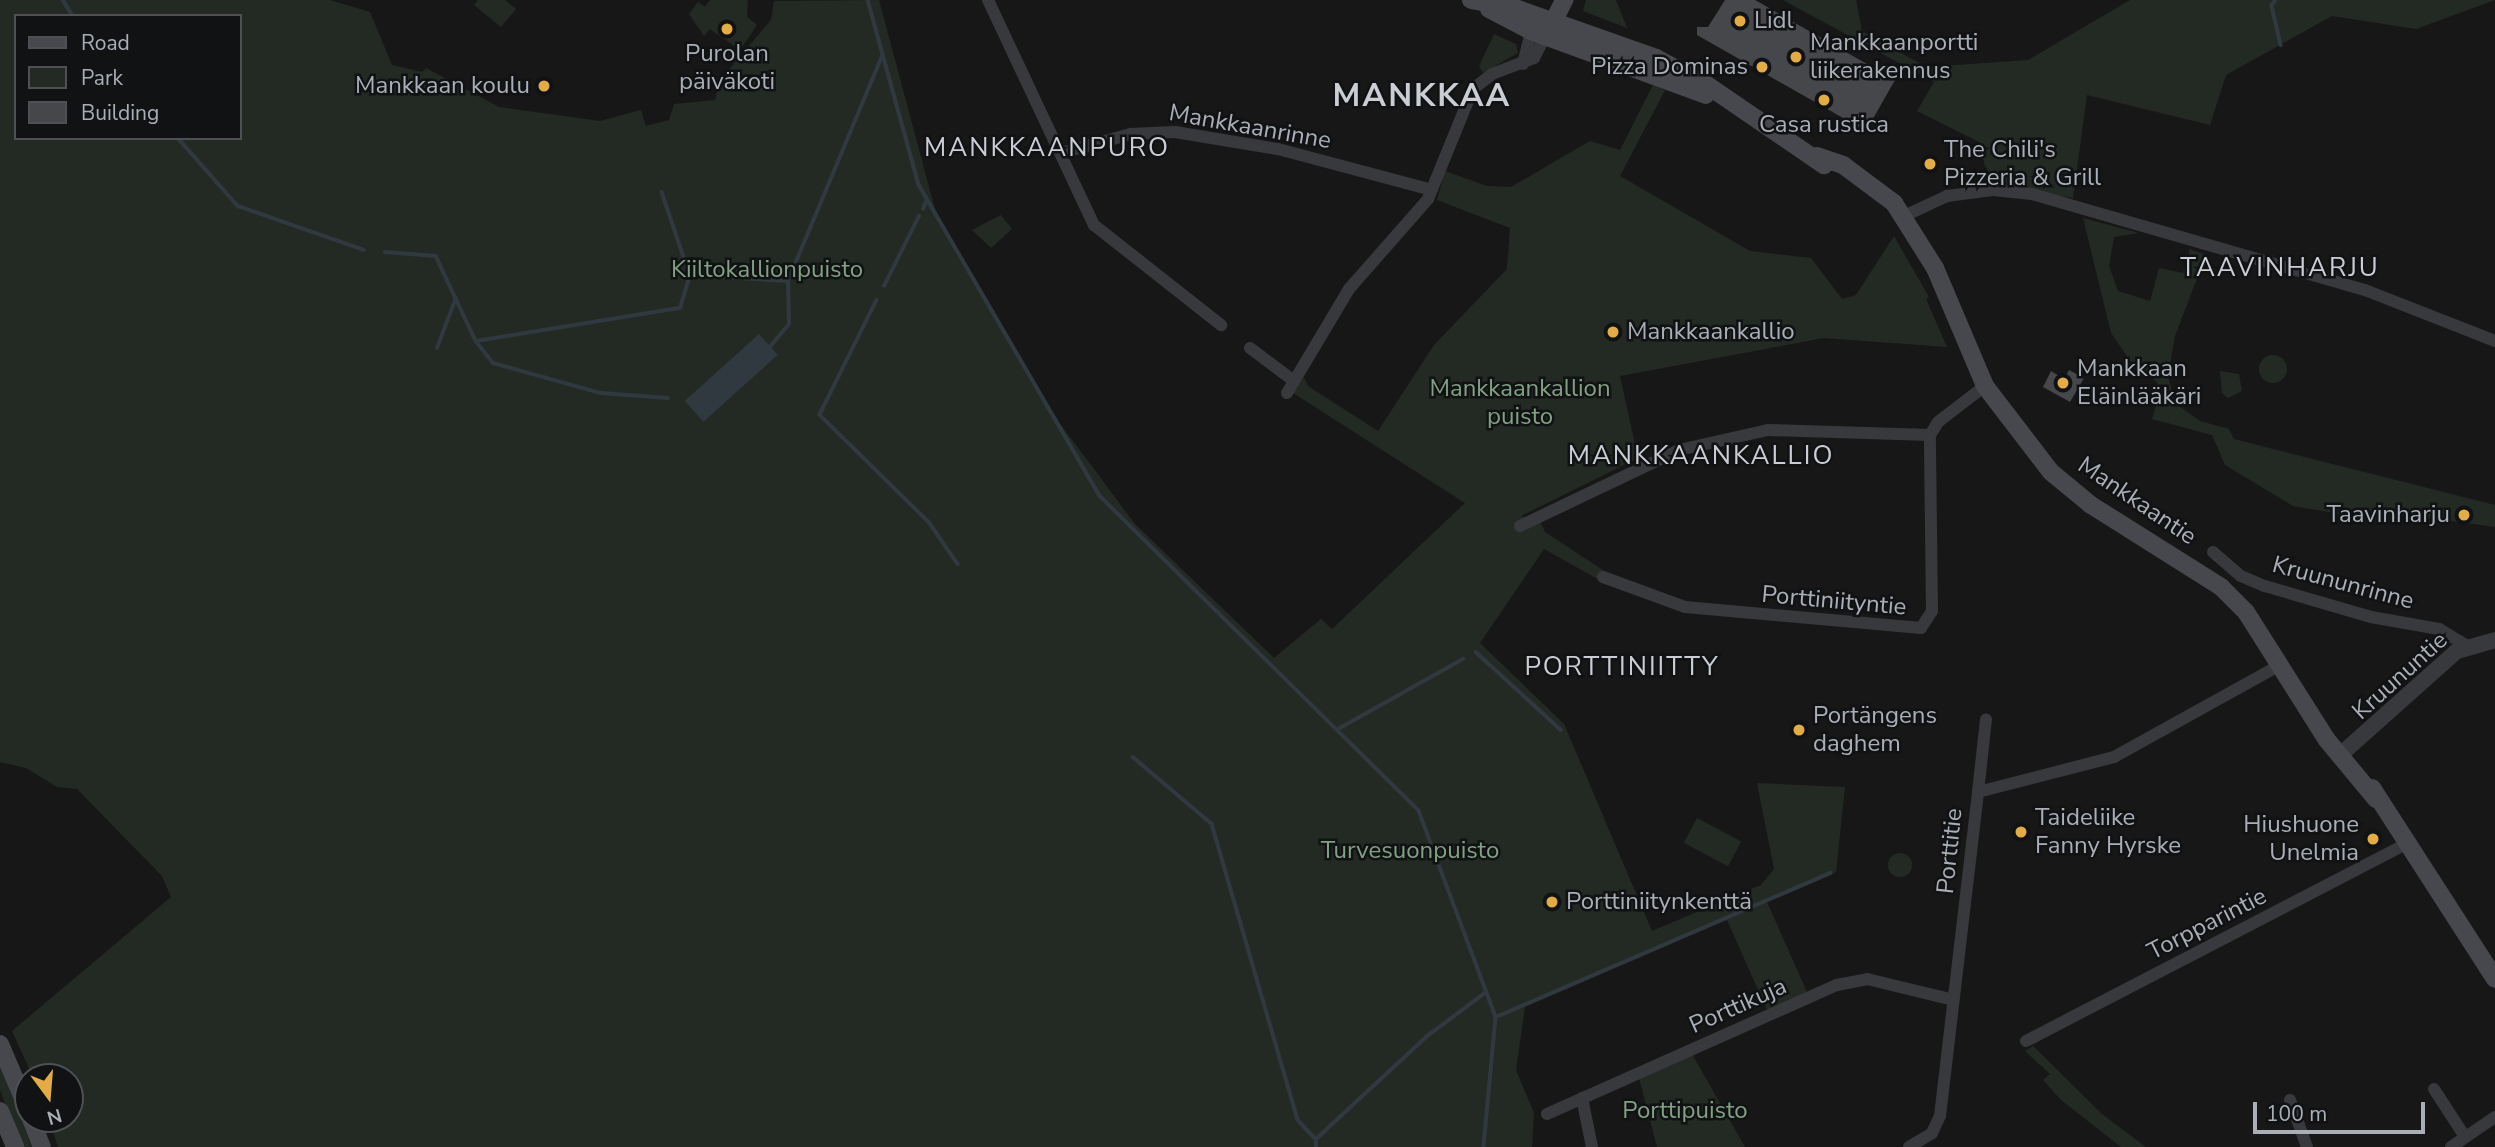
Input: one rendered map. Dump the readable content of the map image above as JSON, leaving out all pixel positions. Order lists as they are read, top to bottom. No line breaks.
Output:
{"streets":{"main road":["Mankkaantie"],"street":["Mankkaanrinne","Kruununrinne","Porttiniityntie","Kruununtie","Porttitie","Torpparintie","Porttikuja"]},"crossings":[["Mankkaantie","Kruununtie"],["Mankkaantie","Porttitie"],["Mankkaantie","Torpparintie"],["Kruununrinne","Kruununtie"],["Porttitie","Porttikuja"]],"districts":["MANKKAA","MANKKAANPURO","TAAVINHARJU","MANKKAANKALLIO","PORTTINIITTY"],"parks":["Kiiltokallionpuisto","Mankkaankallion puisto","Turvesuonpuisto","Porttipuisto"],"places":["Lidl","Purolan päiväkoti","Mankkaanportti liikerakennus","Pizza Dominas","Mankkaan koulu","Casa rustica","The Chili's Pizzeria & Grill","Mankkaankallio","Mankkaan Eläinlääkäri","Taavinharju","Portängens daghem","Taideliike Fanny Hyrske","Hiushuone Unelmia","Porttiniitynkenttä"],"legend":["Road","Park","Building"],"scale_bar":"100 m","north":"bottom"}
